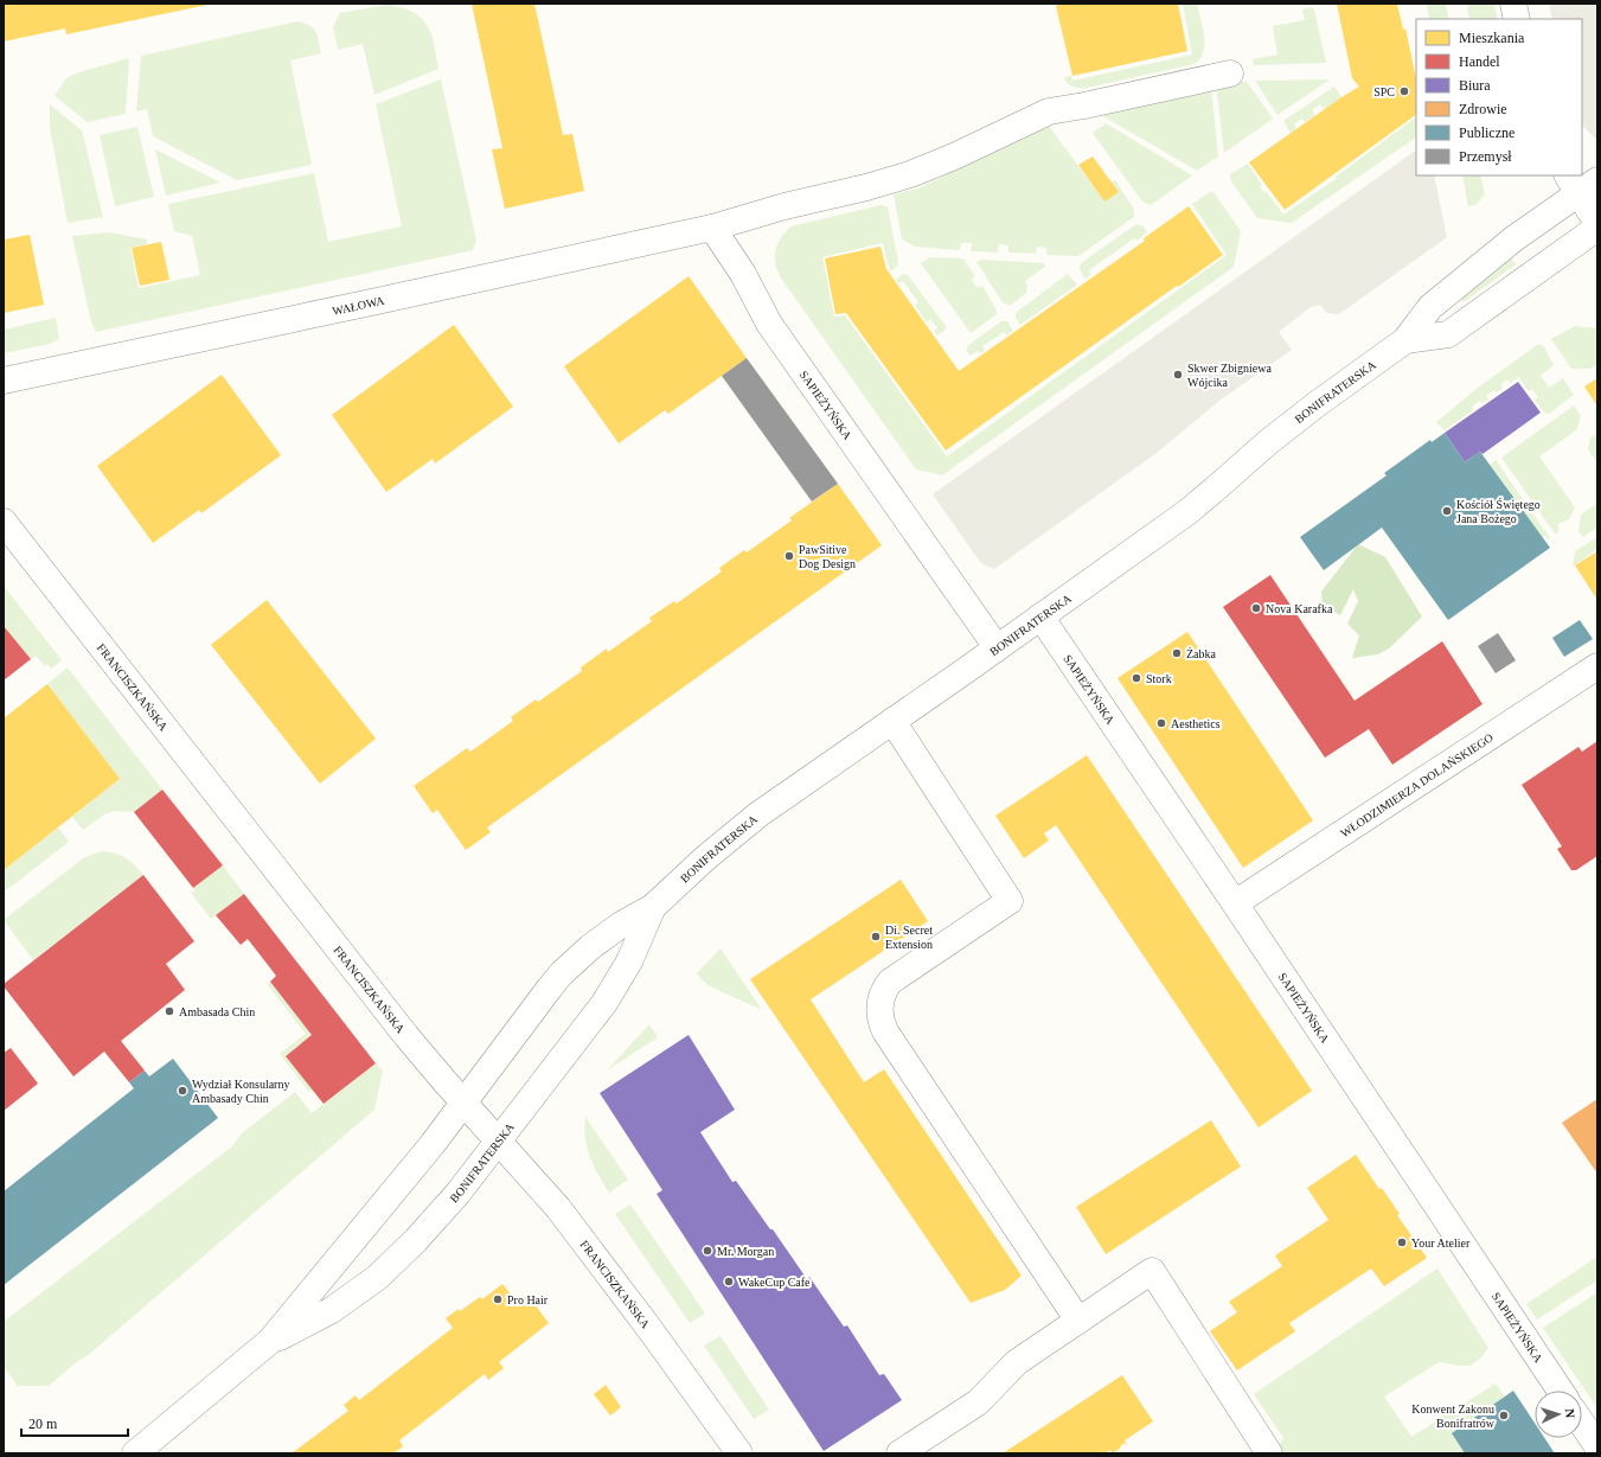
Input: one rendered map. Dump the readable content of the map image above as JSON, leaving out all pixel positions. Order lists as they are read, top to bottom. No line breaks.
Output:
{"streets":{"street":["WAŁOWA","BONIFRATERSKA","SAPIEŻYŃSKA","FRANCISZKAŃSKA","WŁODZIMIERZA DOLAŃSKIEGO"]},"crossings":[["WAŁOWA","SAPIEŻYŃSKA"],["BONIFRATERSKA","SAPIEŻYŃSKA"],["BONIFRATERSKA","FRANCISZKAŃSKA"],["SAPIEŻYŃSKA","WŁODZIMIERZA DOLAŃSKIEGO"]],"places":["SPC","Skwer Zbigniewa Wójcika","Kościół Świętego Jana Bożego","PawSitive Dog Design","Nova Karafka","Żabka","Stork","Aesthetics","Di. Secret Extension","Ambasada Chin","Wydział Konsularny Ambasady Chin","Your Atelier","Mr. Morgan","WakeCup Cafe","Pro Hair","Konwent Zakonu Bonifratrów"],"legend":["Mieszkania","Handel","Biura","Zdrowie","Publiczne","Przemysł"],"scale_bar":"20 m","north":"right"}
